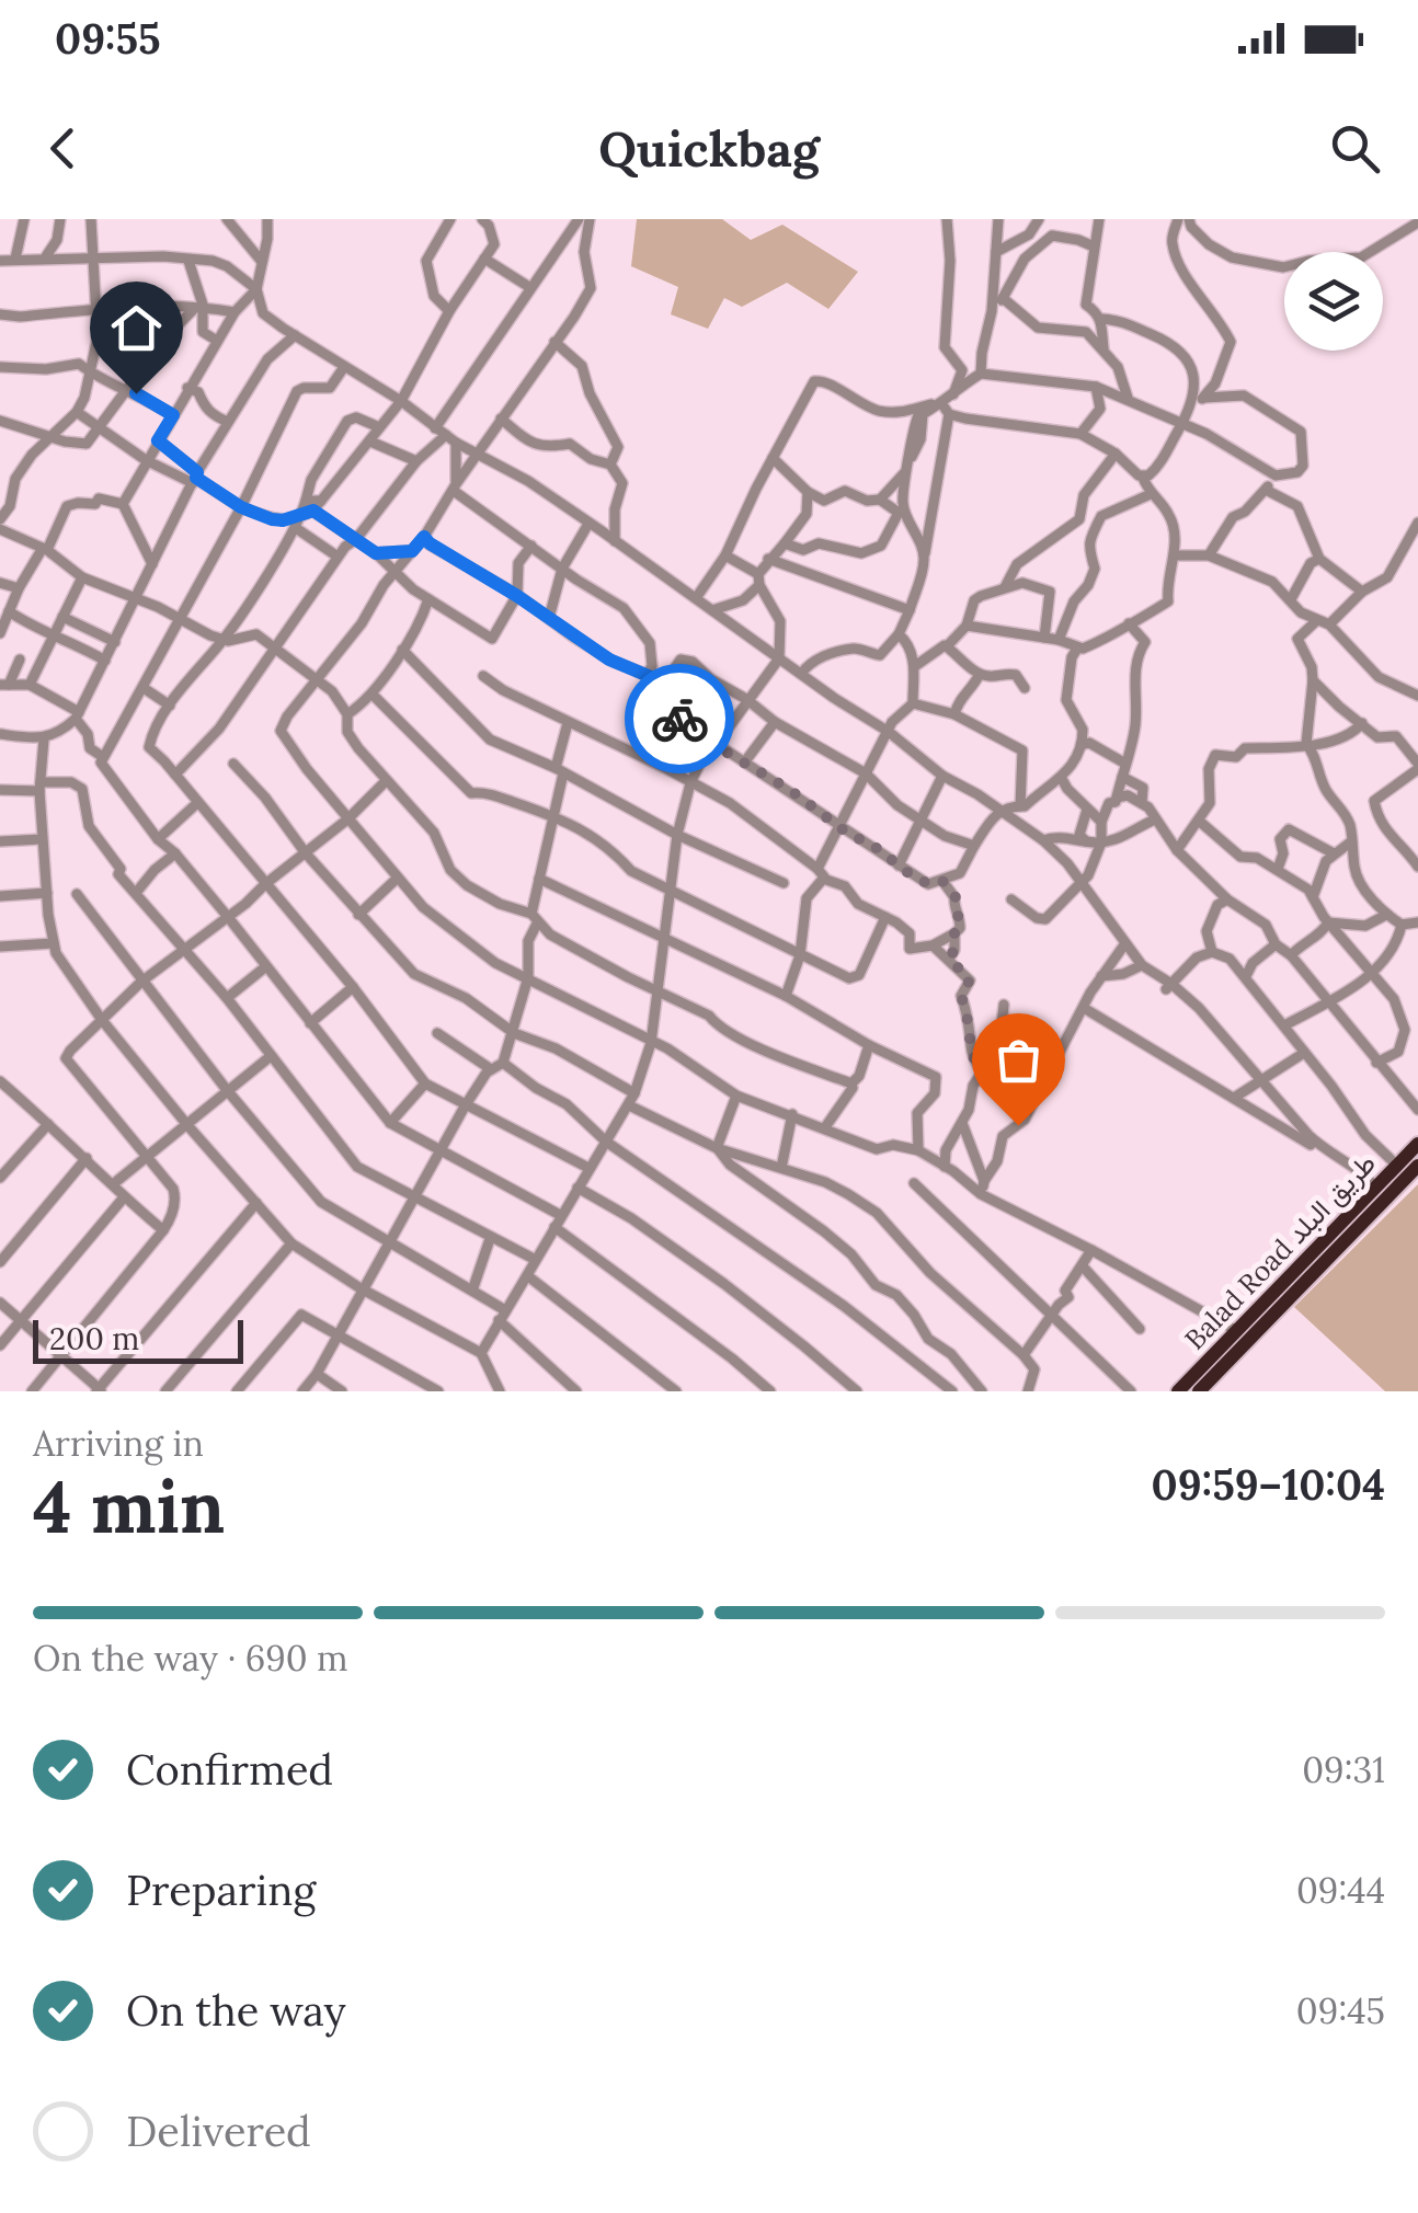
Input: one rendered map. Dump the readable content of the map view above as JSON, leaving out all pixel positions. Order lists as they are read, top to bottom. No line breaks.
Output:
{"streets":{"highway":["Balad Road طريق البلد"]},"scale_bar":"200 m","page":{"status":"09:55","header":"Quickbag","scale":"200 m","heading":["4 min","Arriving in","09:59–10:04"],"bar":"On the way · 690 m","list":[["Confirmed","09:31"],["Preparing","09:44"],["On the way","09:45"],"Delivered"]}}
